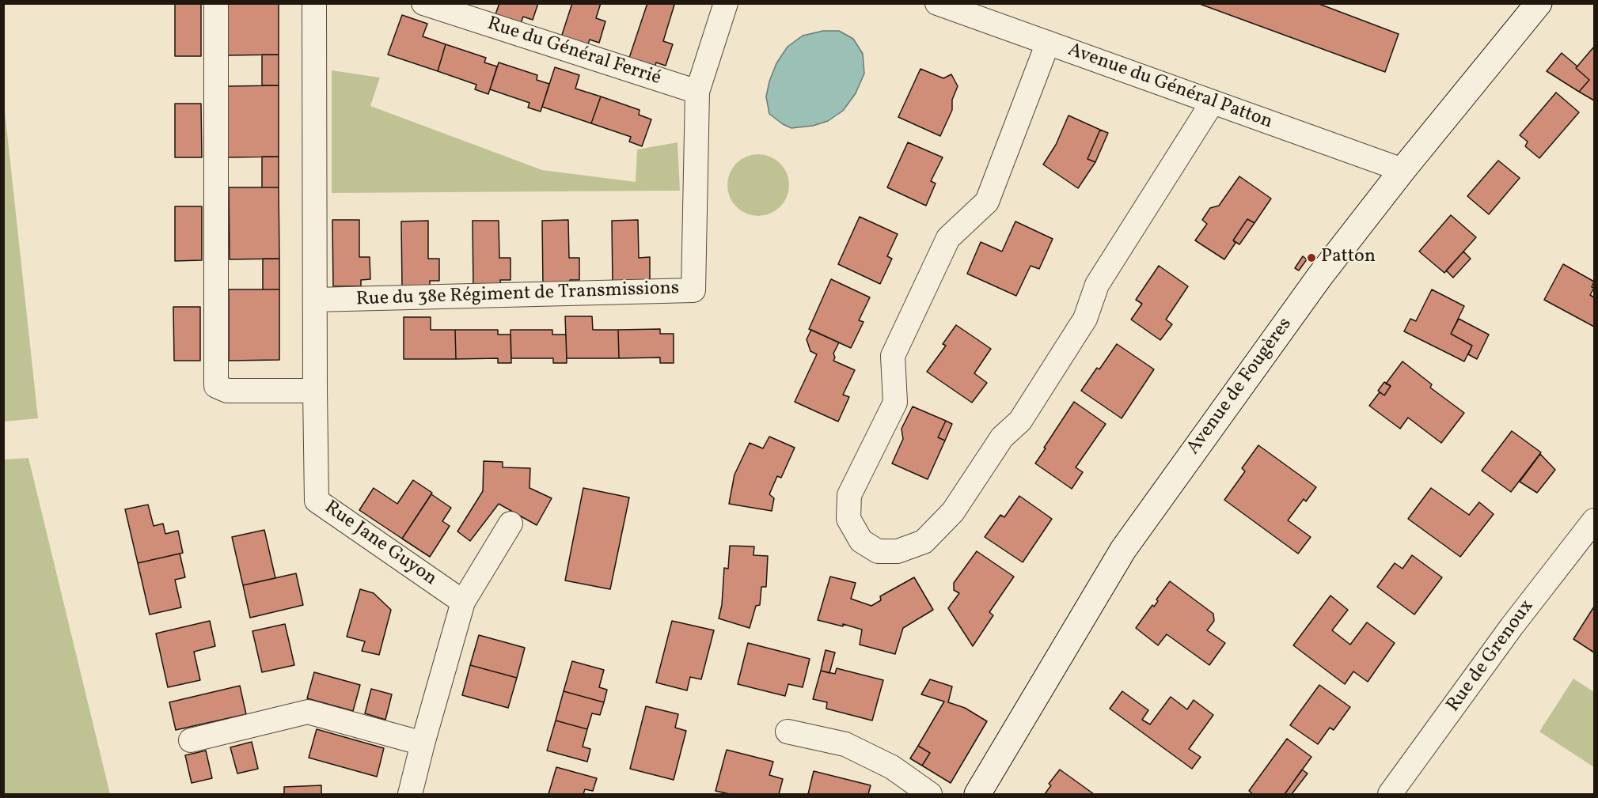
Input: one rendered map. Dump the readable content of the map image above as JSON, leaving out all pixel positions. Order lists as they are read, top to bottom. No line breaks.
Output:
{"streets":{"main road":["Avenue de Fougères"],"street":["Rue du Général Ferrié","Avenue du Général Patton","Rue du 38e Régiment de Transmissions","Rue Jane Guyon","Rue de Grenoux"]},"crossings":[["Rue du Général Ferrié","Rue du 38e Régiment de Transmissions"],["Avenue du Général Patton","Avenue de Fougères"]],"places":["Patton"]}
